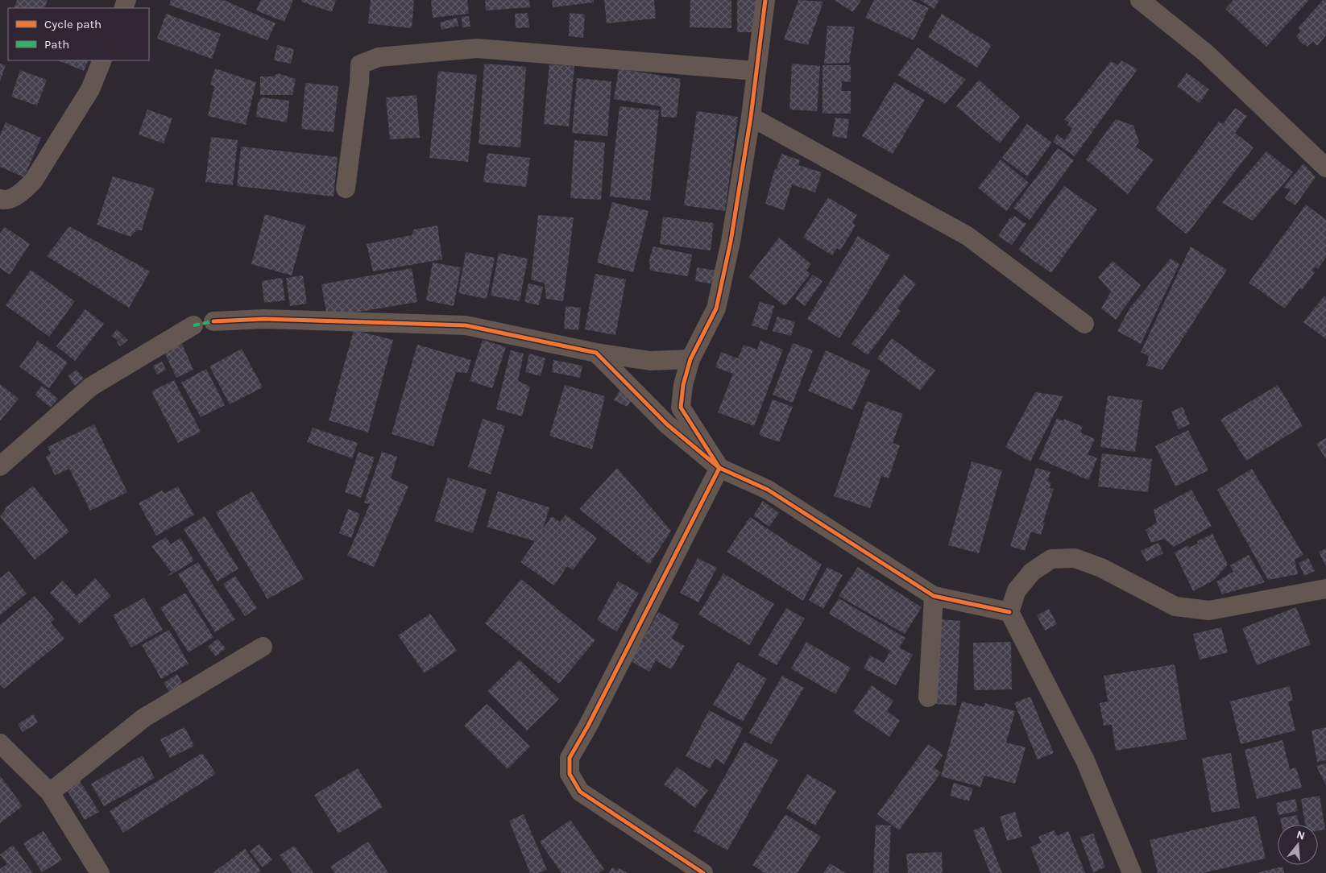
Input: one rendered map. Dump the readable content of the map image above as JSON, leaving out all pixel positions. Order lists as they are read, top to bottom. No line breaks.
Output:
{"legend":["Cycle path","Path"],"north":"top"}
